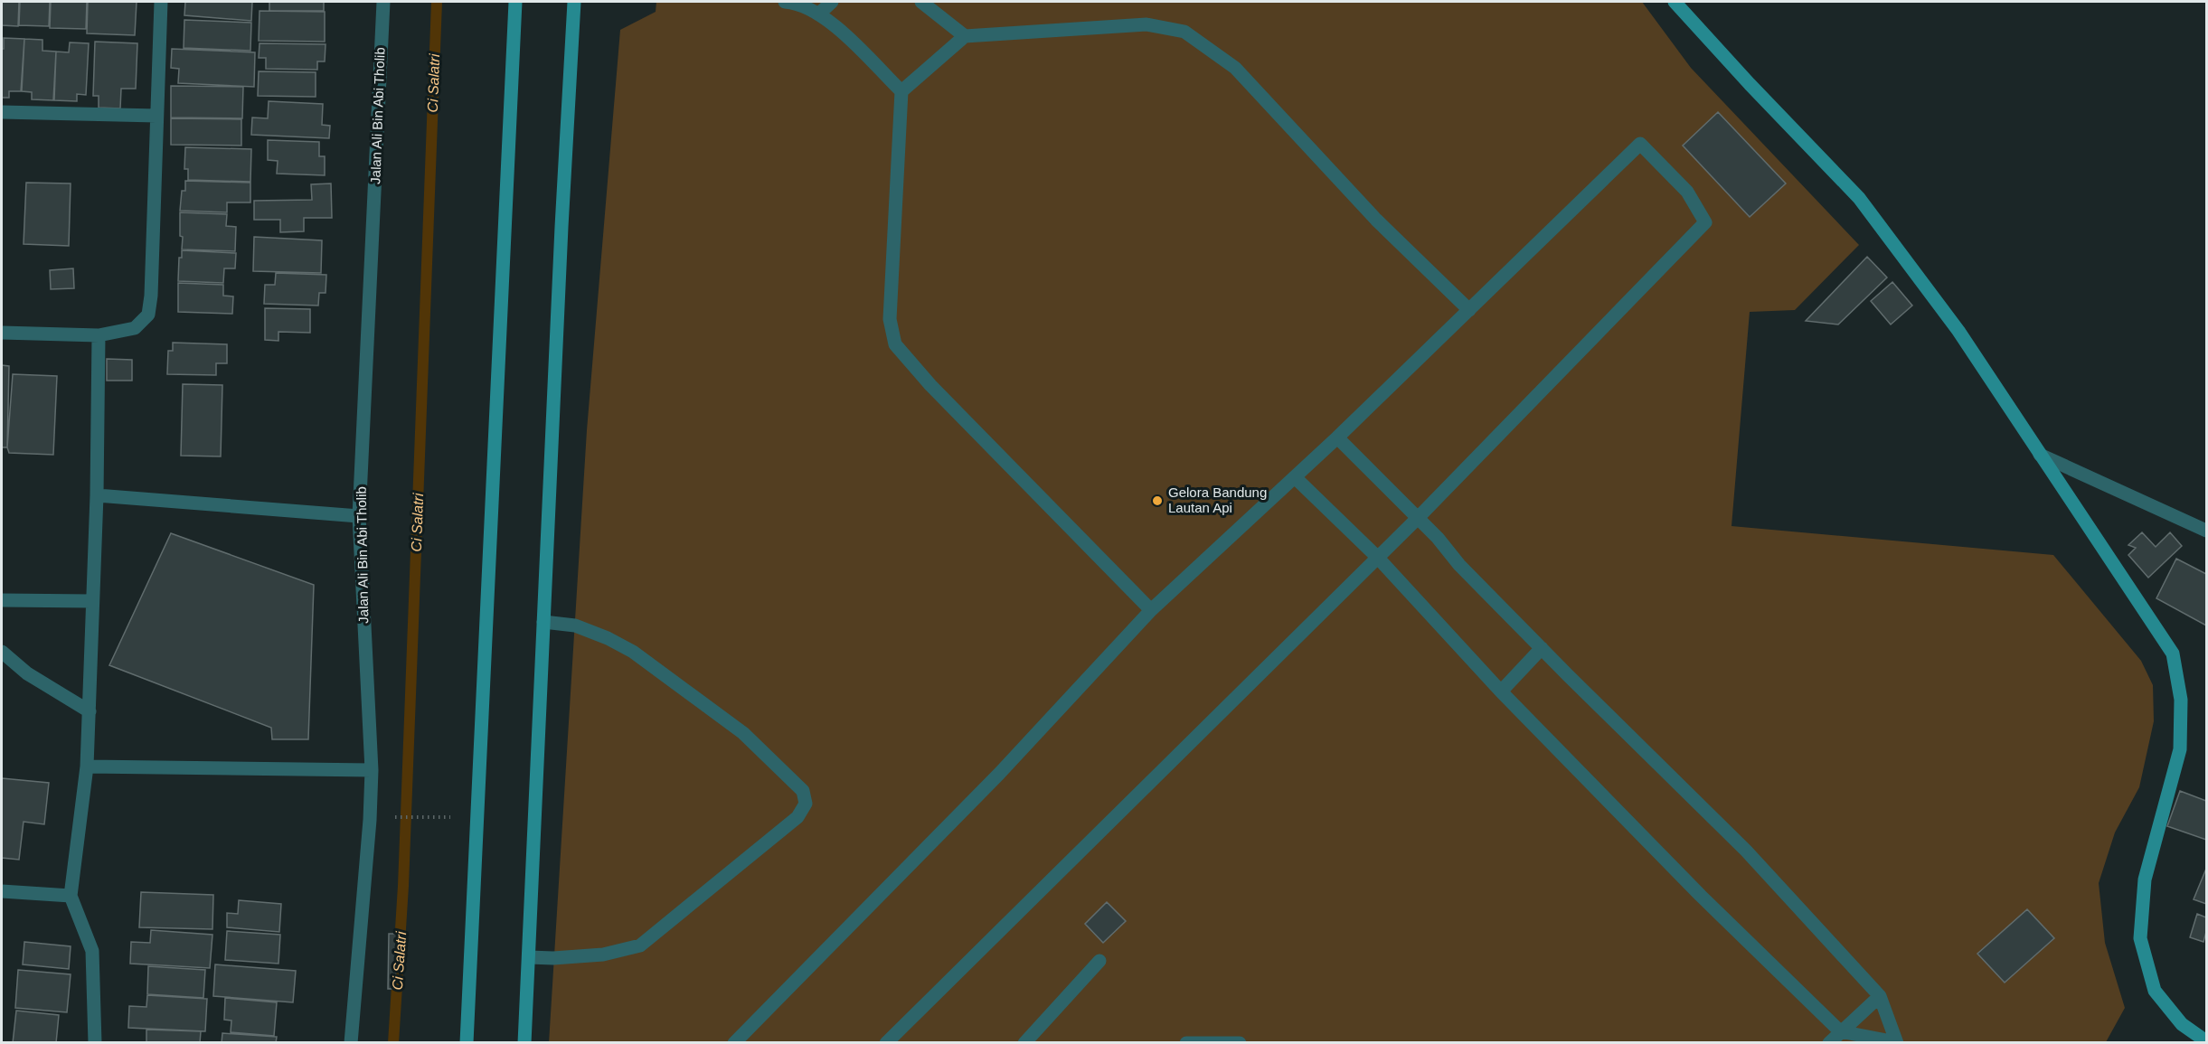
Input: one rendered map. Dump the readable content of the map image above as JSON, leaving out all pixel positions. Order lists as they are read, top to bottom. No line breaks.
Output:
{"streets":{"street":["Jalan Ali Bin Abi Tholib"]},"water":["Ci Salatri"],"places":["Gelora Bandung Lautan Api"]}
